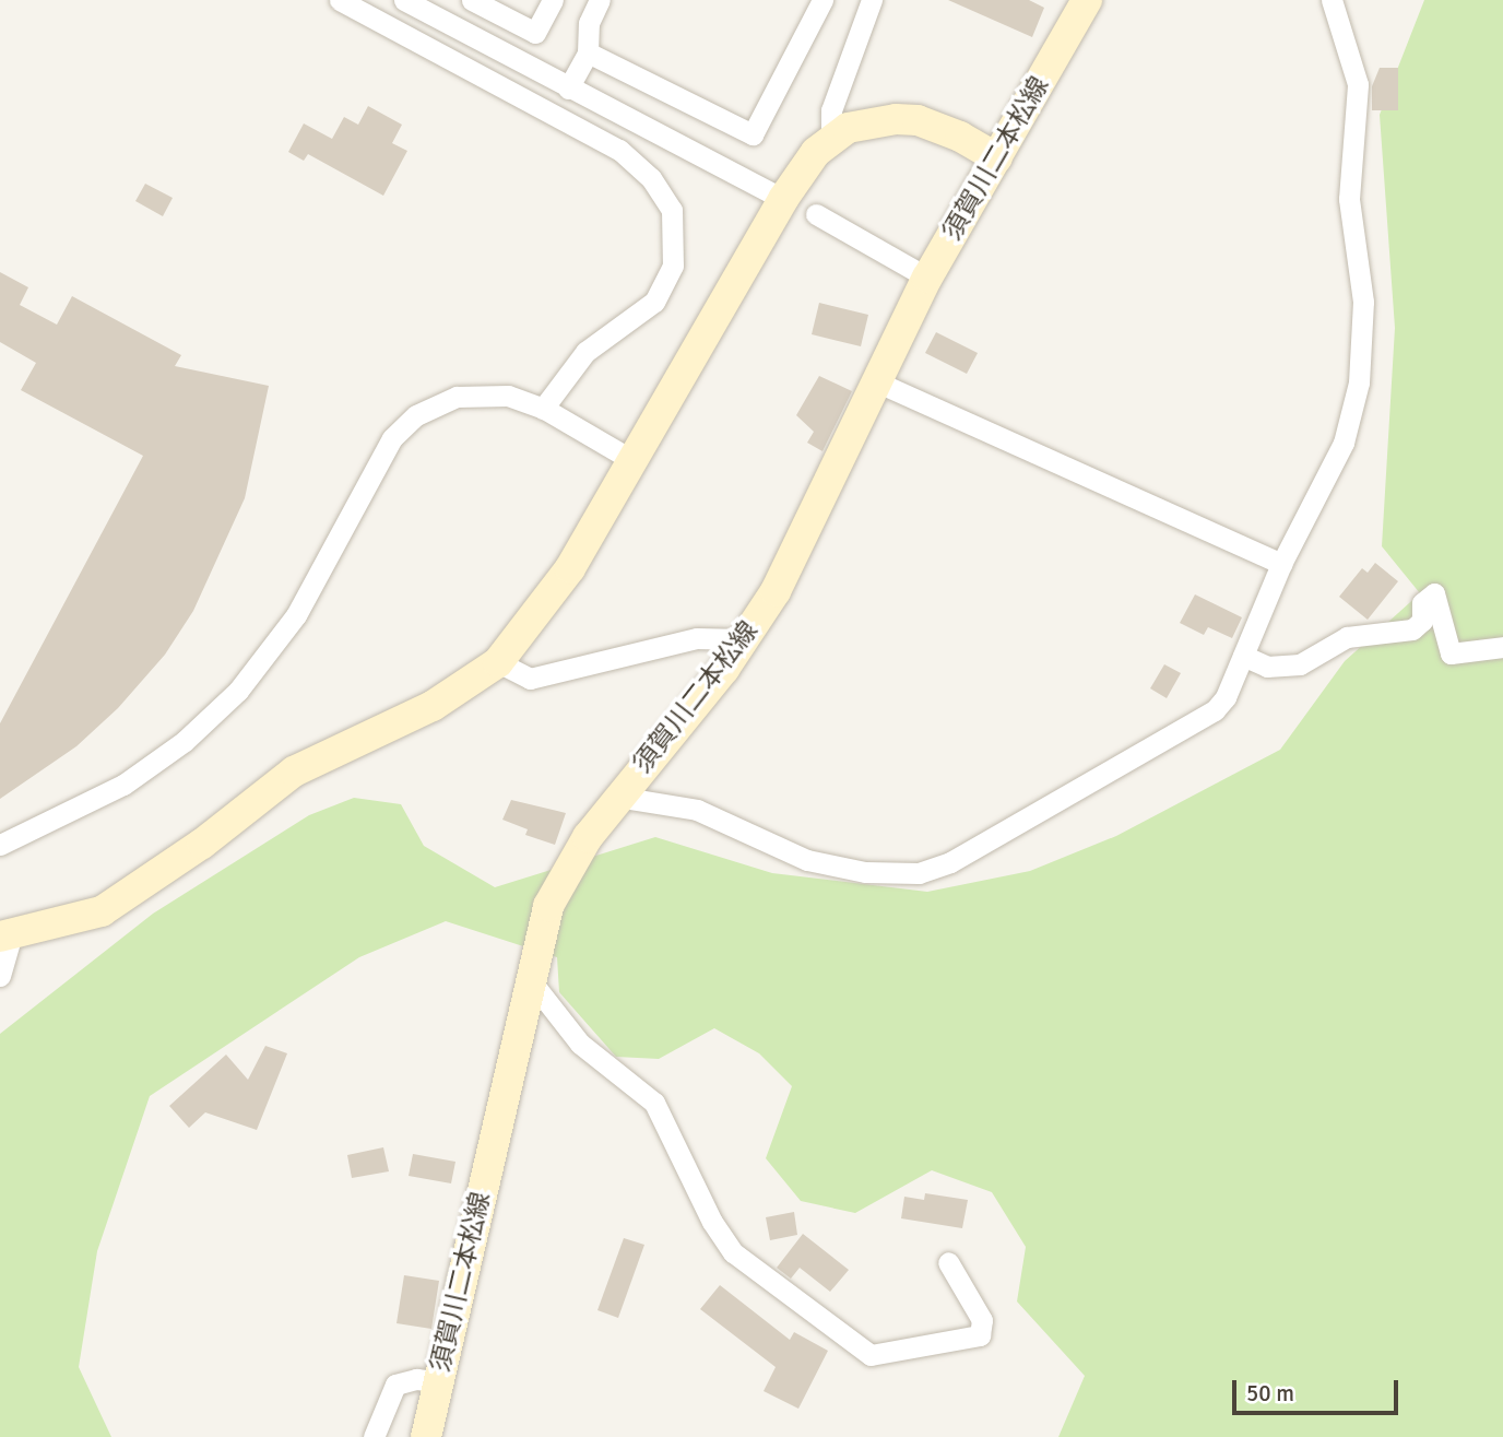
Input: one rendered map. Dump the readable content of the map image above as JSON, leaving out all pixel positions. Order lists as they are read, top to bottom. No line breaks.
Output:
{"streets":{"main road":["須賀川二本松線"]},"scale_bar":"50 m"}
